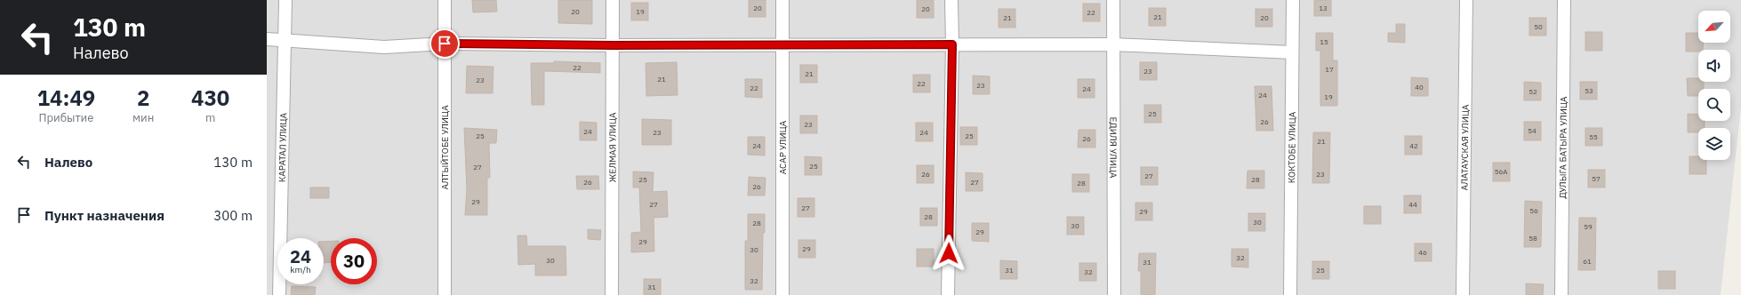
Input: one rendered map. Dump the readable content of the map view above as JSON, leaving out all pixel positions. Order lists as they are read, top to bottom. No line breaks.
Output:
{"streets":{"street":["КАРАТАЛ УЛИЦА","АЛТЫЙТОБЕ УЛИЦА","ЖЕЛМАЯ УЛИЦА","АСАР УЛИЦА","ЕДИЛЯ УЛИЦА","КОКТОБЕ УЛИЦА","АЛАТАУСКАЯ УЛИЦА","ДУЛЫГА БАТЫРА УЛИЦА"]},"house_numbers":["20","13","20","20","19","22","21","21","20","50","15","22","17","23","21","21","23","22","23","40","22","24","53","52","24","19","25","26","23","54","24","23","24","25","25","55","26","21","24","42","25","27","56А","26","23","27","57","25","28","26","27","28","26","29","27","44","27","56","29","28","30","28","30","59","29","58","29","29","30","46","32","30","61","31","31","25","32","32","31"],"north":"bottom left","page":{"turn":["130 m","Налево"],"eta":["14:49","Прибытие","2","мин","430","m"],"list":[{"name":"Налево","value":"130 m"},{"name":"Пункт назначения","value":"300 m"}],"speed":"24 km/h","limit":"30"}}
